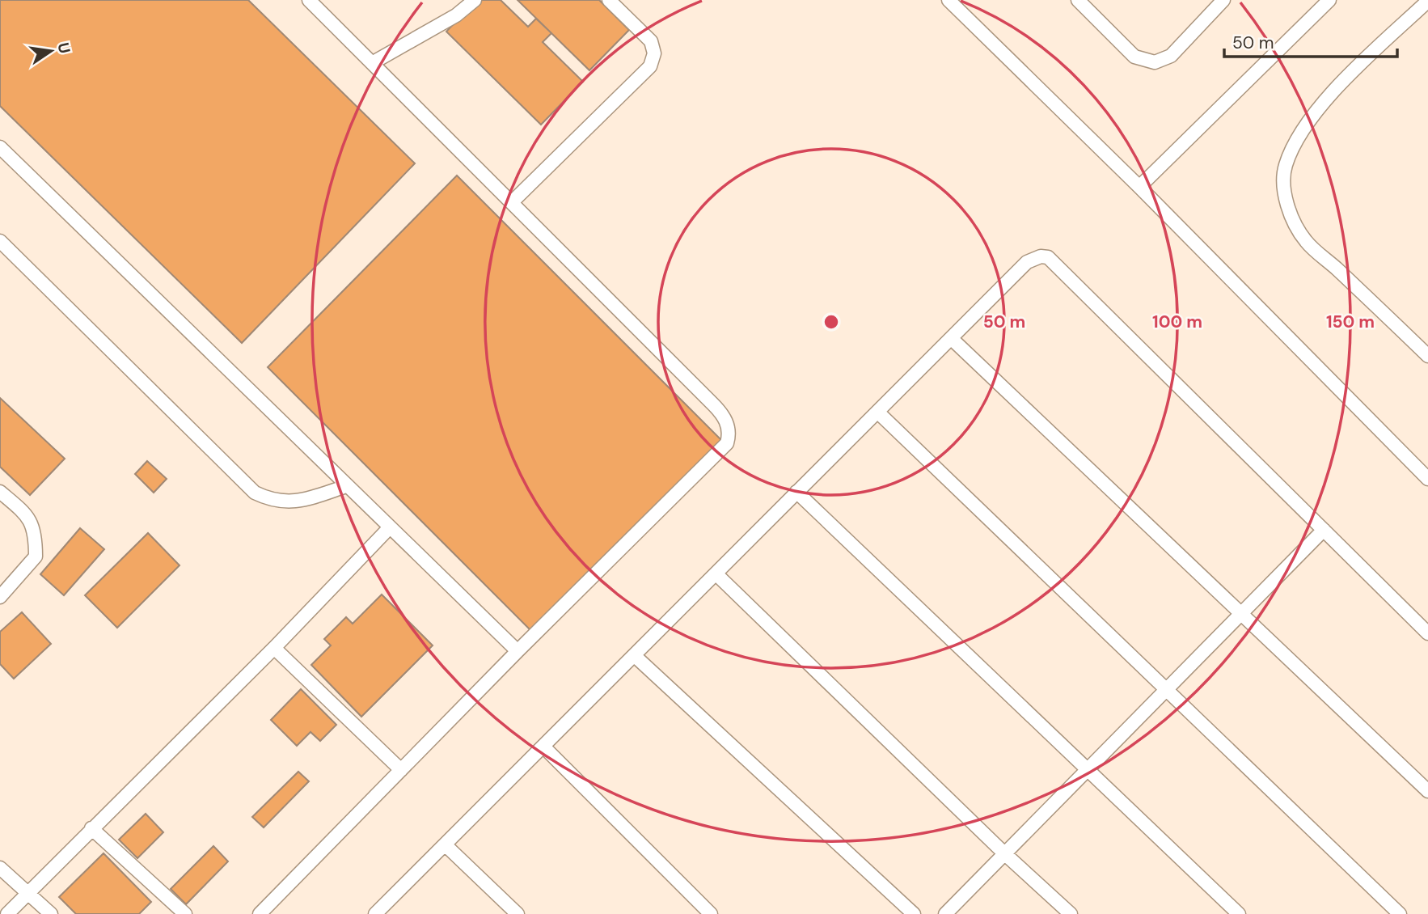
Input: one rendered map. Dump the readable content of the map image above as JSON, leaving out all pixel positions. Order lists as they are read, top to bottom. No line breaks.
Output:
{"scale_bar":"50 m","north":"right","rings":["50 m","100 m","150 m"]}
